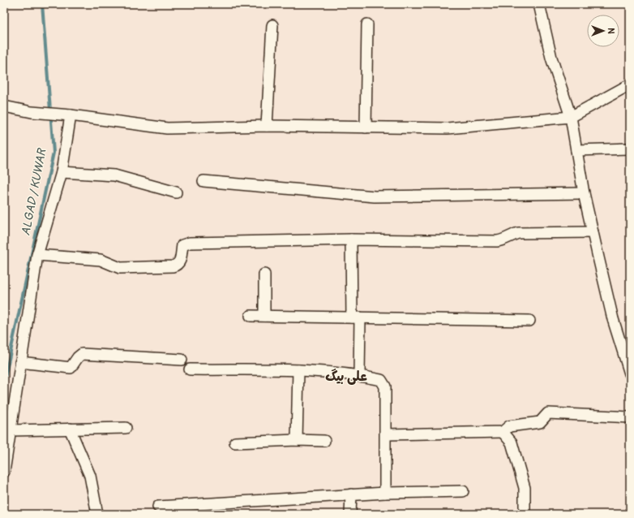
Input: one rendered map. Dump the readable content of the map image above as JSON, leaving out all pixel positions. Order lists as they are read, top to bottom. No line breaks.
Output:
{"districts":["علی بیگ"],"water":["ALGAD / KUWAR"],"north":"right"}
